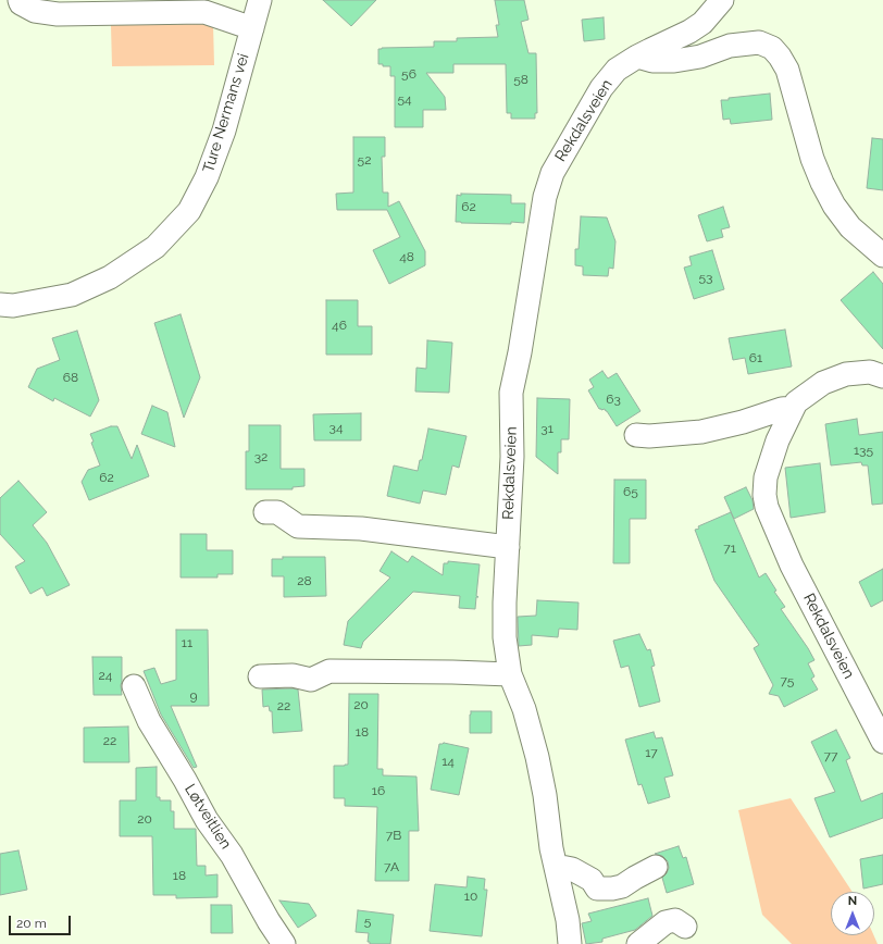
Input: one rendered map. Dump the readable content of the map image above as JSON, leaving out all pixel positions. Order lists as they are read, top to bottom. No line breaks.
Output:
{"streets":{"street":["Ture Nermans vei","Rekdalsveien","Løtveitlien"]},"house_numbers":["56","58","54","52","62","48","53","46","61","68","63","34","31","135","32","62","65","71","28","11","24","75","9","20","22","18","22","17","77","14","16","20","7B","7A","18","10","5"],"scale_bar":"20 m","north":"top"}
